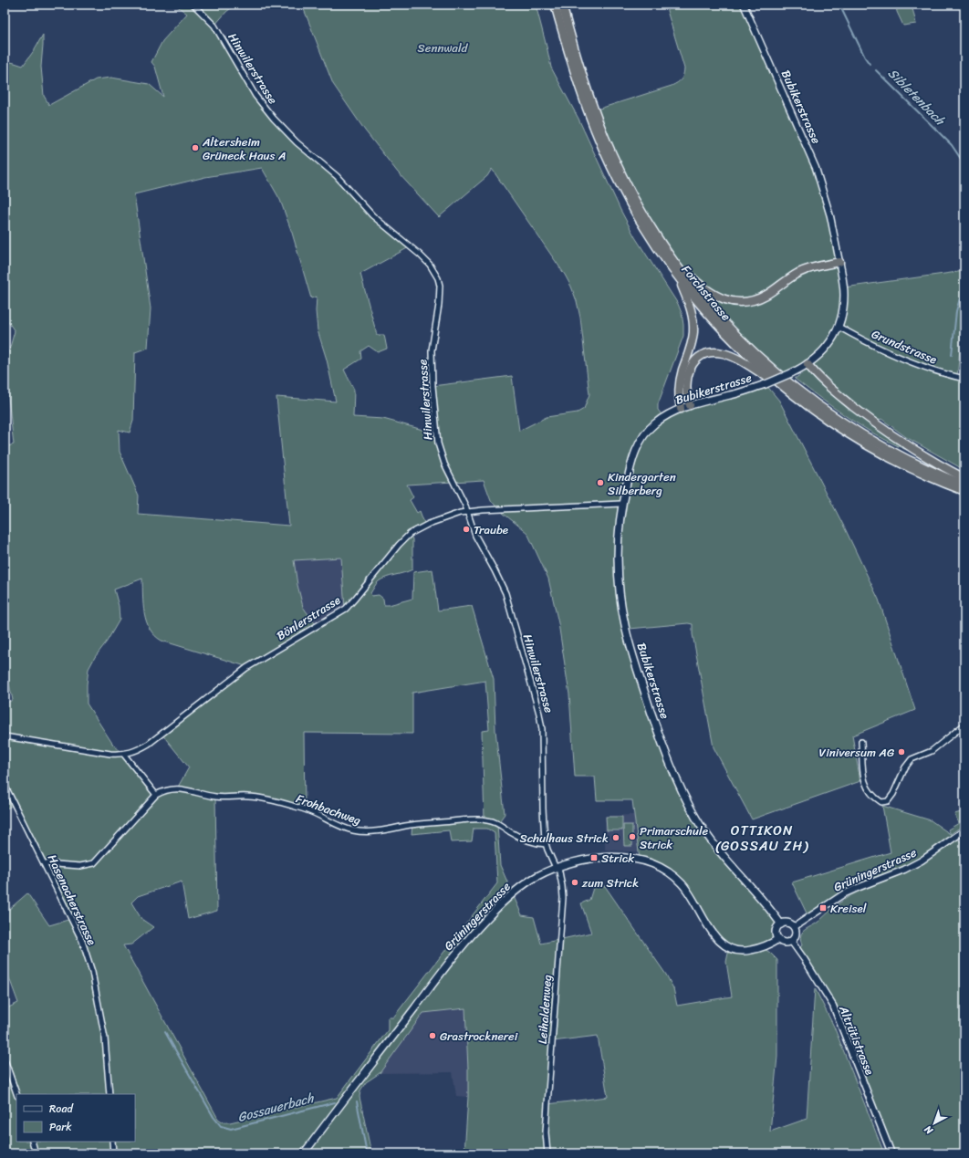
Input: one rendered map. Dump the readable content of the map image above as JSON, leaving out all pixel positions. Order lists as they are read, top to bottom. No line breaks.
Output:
{"streets":{"highway":["Forchstrasse"],"main road":["Bubikerstrasse","Grüningerstrasse"],"street":["Hinwilerstrasse","Grundstrasse","Bönlerstrasse","Frohbachweg","Hasenacherstrasse","Leihaldenweg","Altrütistrasse"]},"crossings":[["Hinwilerstrasse","Bönlerstrasse"],["Hinwilerstrasse","Frohbachweg"],["Hinwilerstrasse","Grüningerstrasse"],["Hinwilerstrasse","Leihaldenweg"],["Bubikerstrasse","Grundstrasse"],["Bubikerstrasse","Bönlerstrasse"],["Bubikerstrasse","Grüningerstrasse"],["Bubikerstrasse","Altrütistrasse"],["Frohbachweg","Hasenacherstrasse"],["Grüningerstrasse","Leihaldenweg"],["Grüningerstrasse","Altrütistrasse"]],"districts":["OTTIKON (GOSSAU ZH)"],"water":["Sibletenbach","Gossauerbach"],"parks":["Sennwald"],"places":{"other":["Altersheim Grüneck Haus A","Kindergarten Silberberg","Traube","Viniversum AG","Primarschule Strick","Schulhaus Strick","zum Strick","Grastrocknerei"],"transit":["Strick","Kreisel"]},"legend":["Road","Park"],"north":"bottom left"}
